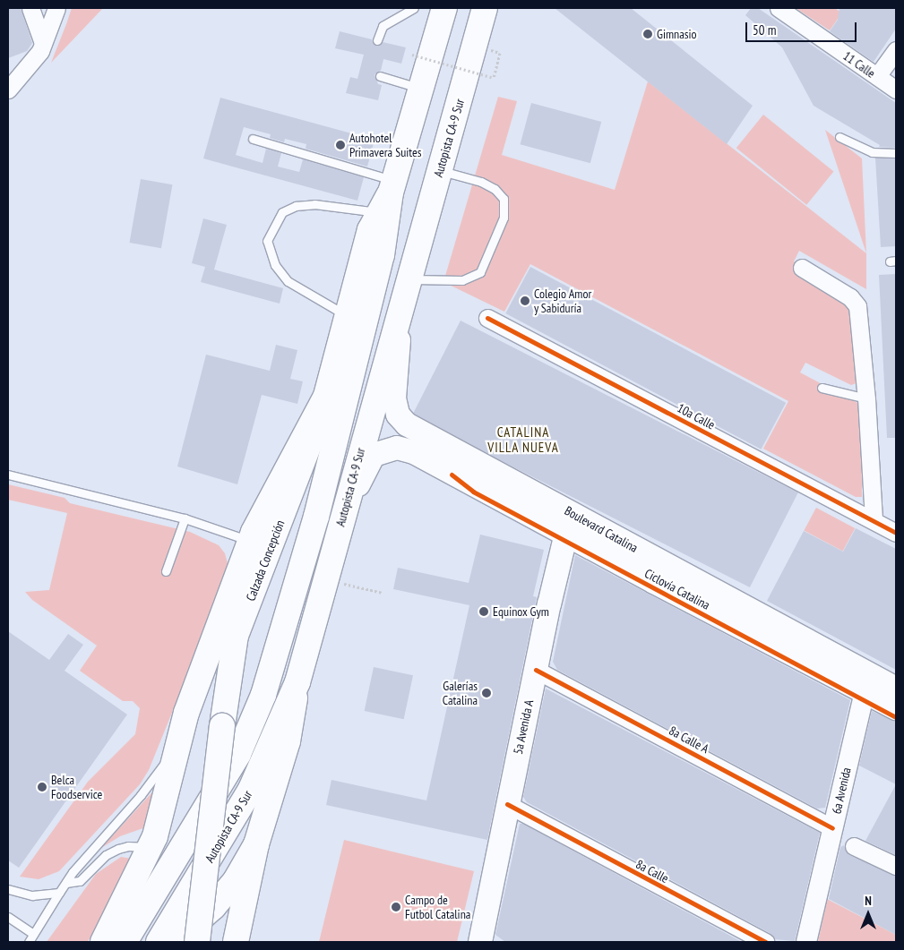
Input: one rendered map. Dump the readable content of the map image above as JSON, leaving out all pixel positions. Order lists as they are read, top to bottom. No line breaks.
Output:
{"streets":{"main road":["Autopista CA-9 Sur","Boulevard Catalina","Calzada Concepción","5a Avenida A"],"street":["11 Calle","10a Calle","8a Calle A","6a Avenida","8a Calle"],"cycle path":["Ciclovía Catalina"]},"crossings":[["Autopista CA-9 Sur","Boulevard Catalina"],["Autopista CA-9 Sur","Calzada Concepción"],["Boulevard Catalina","5a Avenida A"],["Boulevard Catalina","6a Avenida"],["5a Avenida A","8a Calle A"],["5a Avenida A","8a Calle"],["8a Calle A","6a Avenida"]],"districts":["CATALINA VILLA NUEVA"],"places":["Gimnasio","Autohotel Primavera Suites","Colegio Amor y Sabiduría","Equinox Gym","Galerías Catalina","Belca Foodservice","Campo de Futbol Catalina"],"scale_bar":"50 m","north":"top"}
